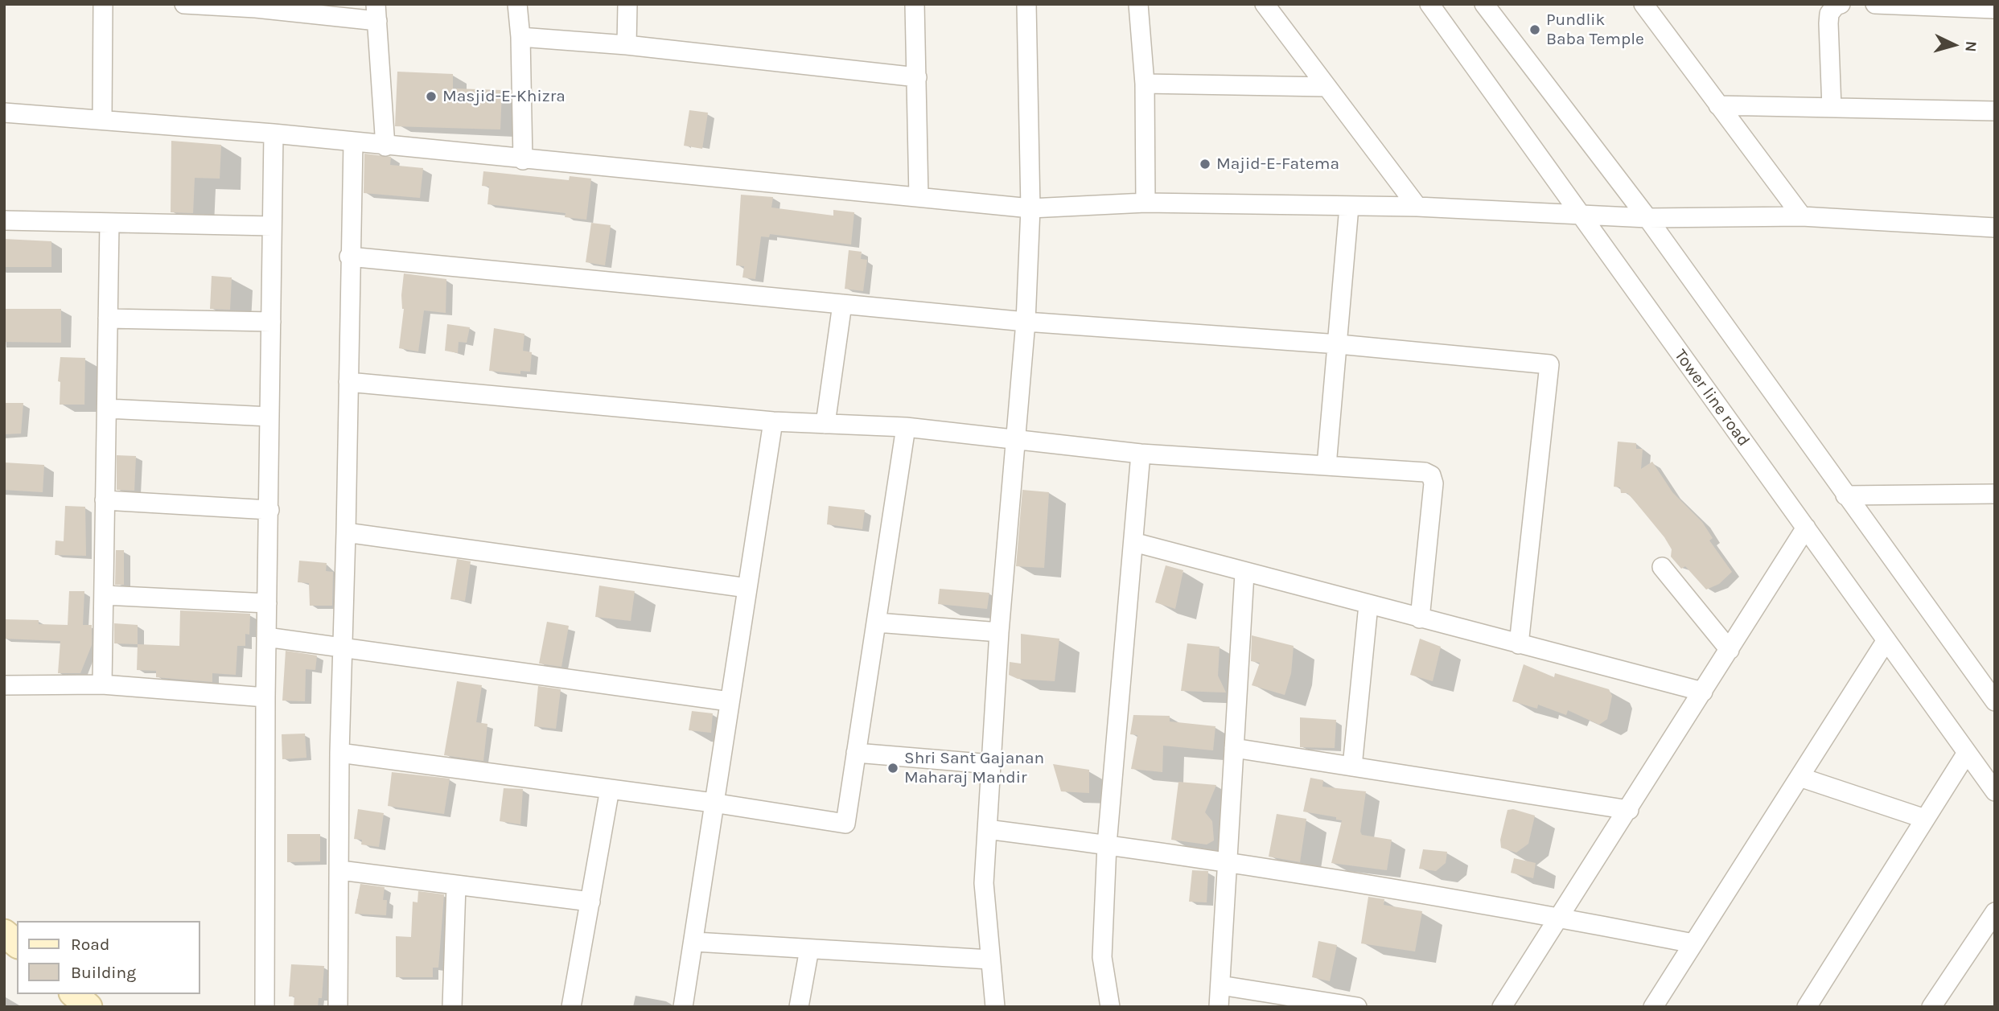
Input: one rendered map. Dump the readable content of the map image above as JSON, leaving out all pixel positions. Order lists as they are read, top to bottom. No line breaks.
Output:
{"streets":{"street":["Tower line road"]},"places":["Pundlik Baba Temple","Masjid-E-Khizra","Majid-E-Fatema","Shri Sant Gajanan Maharaj Mandir"],"legend":["Road","Building"],"north":"right"}
